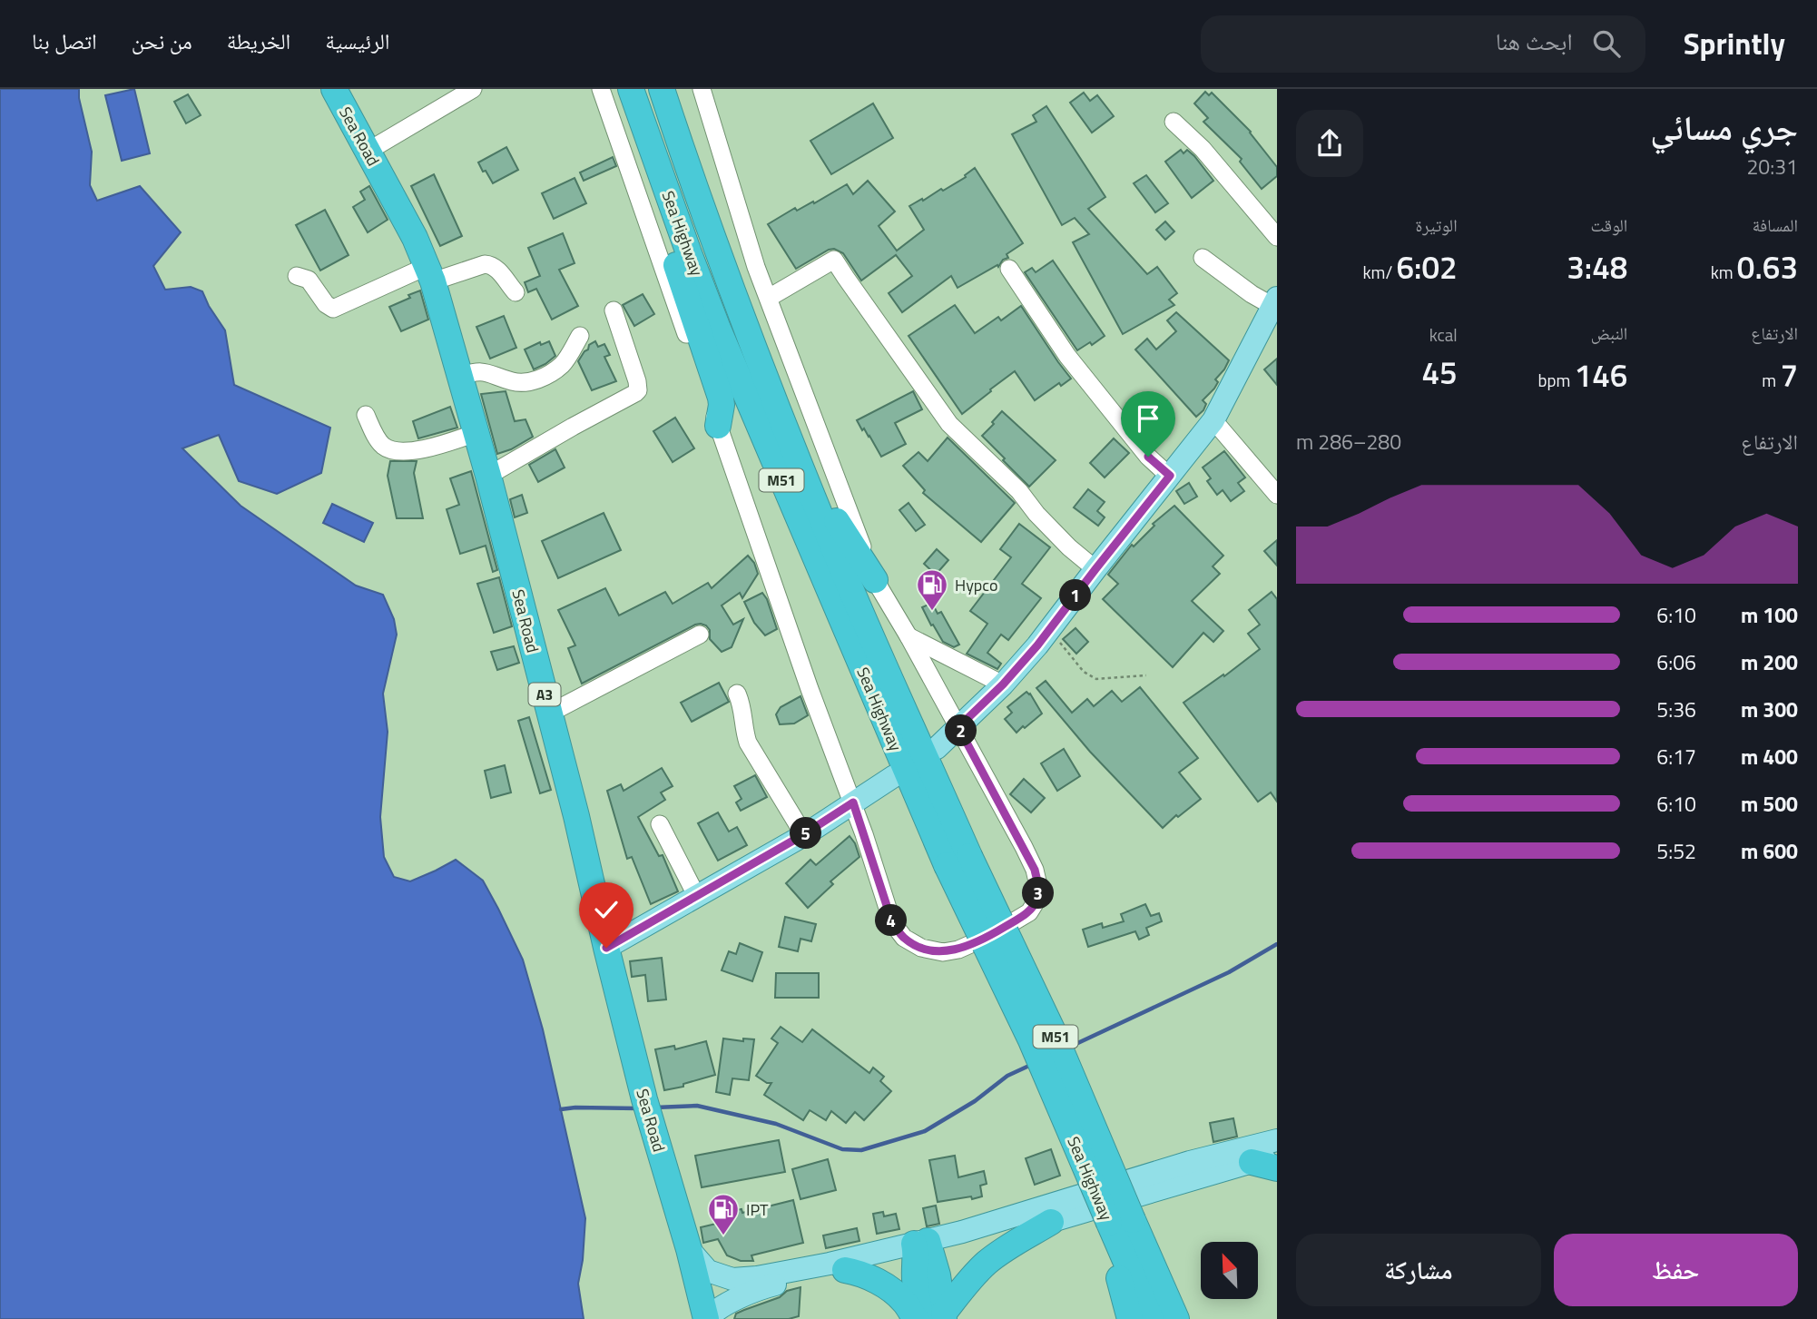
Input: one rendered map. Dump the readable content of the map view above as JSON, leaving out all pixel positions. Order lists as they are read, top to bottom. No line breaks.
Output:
{"streets":{"highway":["Sea Road","Sea Highway","M51","A3"]},"places":{"fuel station":["Hypco","IPT"]},"north":"top left","page":{"header":"Sprintly","search":"ابحث هنا","nav":["الرئيسية","الخريطة","من نحن","اتصل بنا"],"heading":["جري مسائي","20:31"],"stats":[["المسافة","0.63 km"],["الوقت","3:48"],["الوتيرة","6:02 /km"],["الارتفاع","7 m"],["النبض","146 bpm"],["kcal","45"]],"chart":["الارتفاع","280–286 m"],"pins":["1","2","5","3","4"],"list":[{"name":"100 m","note":"6:10"},{"name":"200 m","note":"6:06"},{"name":"300 m","note":"5:36"},{"name":"400 m","note":"6:17"},{"name":"500 m","note":"6:10"},{"name":"600 m","note":"5:52"}],"buttons":["حفظ","مشاركة"]}}
